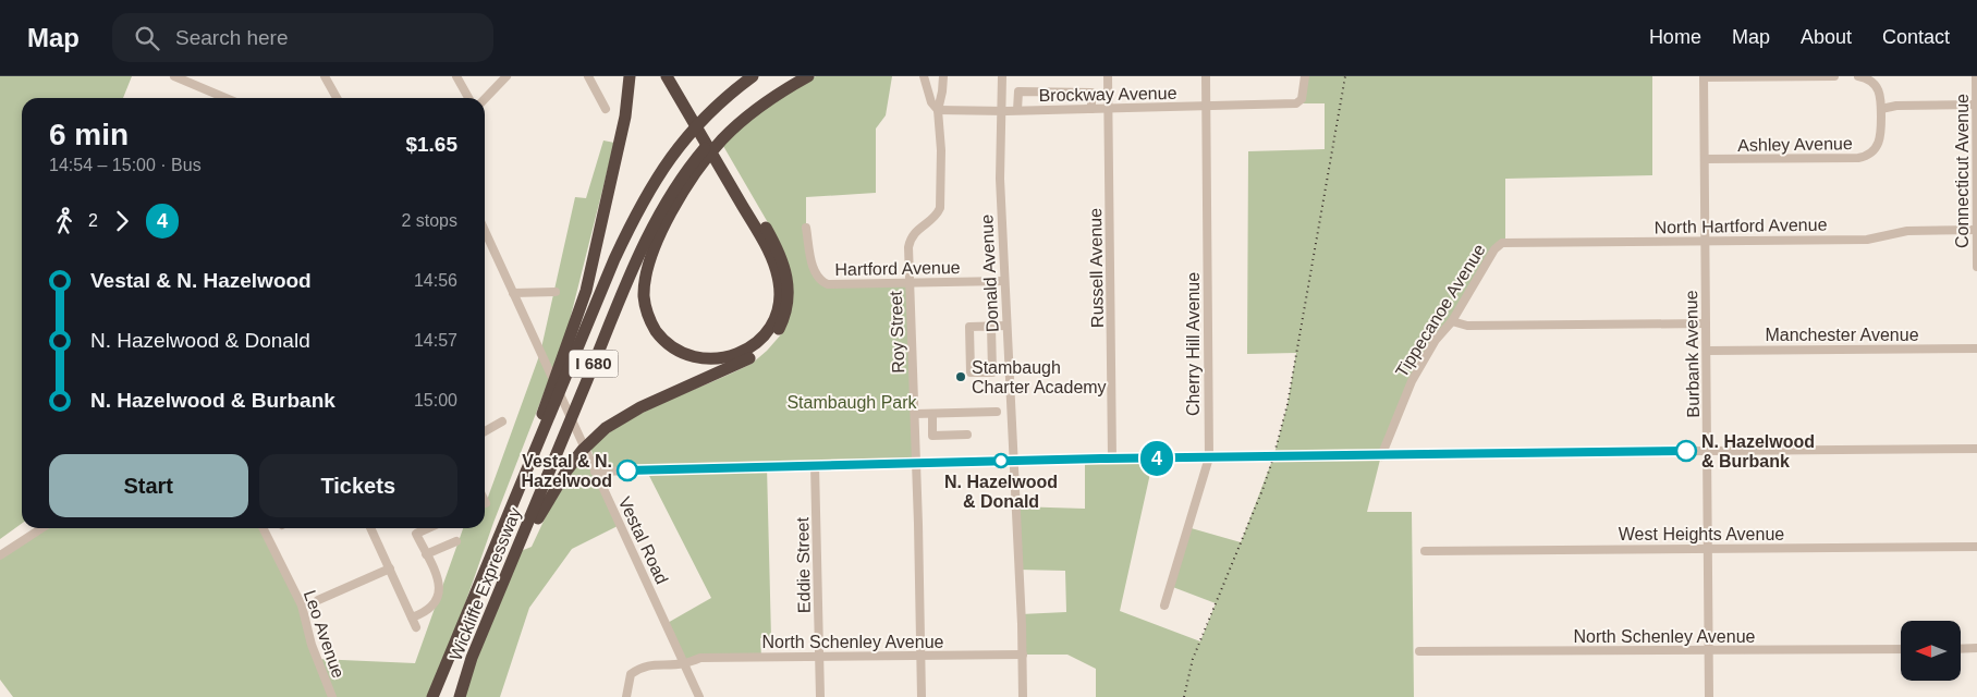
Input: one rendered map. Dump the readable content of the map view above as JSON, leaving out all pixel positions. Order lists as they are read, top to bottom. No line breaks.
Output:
{"streets":{"highway":["I 680","Wickliffe Expressway"],"street":["Brockway Avenue","Ashley Avenue","Connecticut Avenue","North Hartford Avenue","Hartford Avenue","Russell Avenue","Donald Avenue","Tippecanoe Avenue","Roy Street","Manchester Avenue","Cherry Hill Avenue","Burbank Avenue","West Heights Avenue","Vestal Road","Eddie Street","Leo Avenue","North Schenley Avenue"]},"crossings":[["Brockway Avenue","Russell Avenue"],["Brockway Avenue","Donald Avenue"],["Brockway Avenue","Roy Street"],["Brockway Avenue","Cherry Hill Avenue"],["Ashley Avenue","Burbank Avenue"],["Connecticut Avenue","North Hartford Avenue"],["North Hartford Avenue","Tippecanoe Avenue"],["North Hartford Avenue","Burbank Avenue"],["Hartford Avenue","Donald Avenue"],["Hartford Avenue","Roy Street"],["Donald Avenue","North Schenley Avenue"],["Roy Street","North Schenley Avenue"],["Manchester Avenue","Burbank Avenue"],["Burbank Avenue","West Heights Avenue"],["Burbank Avenue","North Schenley Avenue"],["Vestal Road","North Schenley Avenue"],["Eddie Street","North Schenley Avenue"]],"parks":["Stambaugh Park"],"places":["Stambaugh Charter Academy","N. Hazelwood & Burbank","N. Hazelwood & Donald","Vestal & N. Hazelwood"],"lines":["bus line 4"],"north":"left","page":{"header":"Map","search":"Search here","nav":["Home","Map","About","Contact"],"on_map":"4","heading":["6 min","14:54 – 15:00 · Bus","$1.65"],"legs":["2","4","2 stops"],"list":[{"name":"Vestal & N. Hazelwood","value":"14:56"},{"name":"N. Hazelwood & Donald","value":"14:57"},{"name":"N. Hazelwood & Burbank","value":"15:00"}],"buttons":["Start","Tickets"]}}
